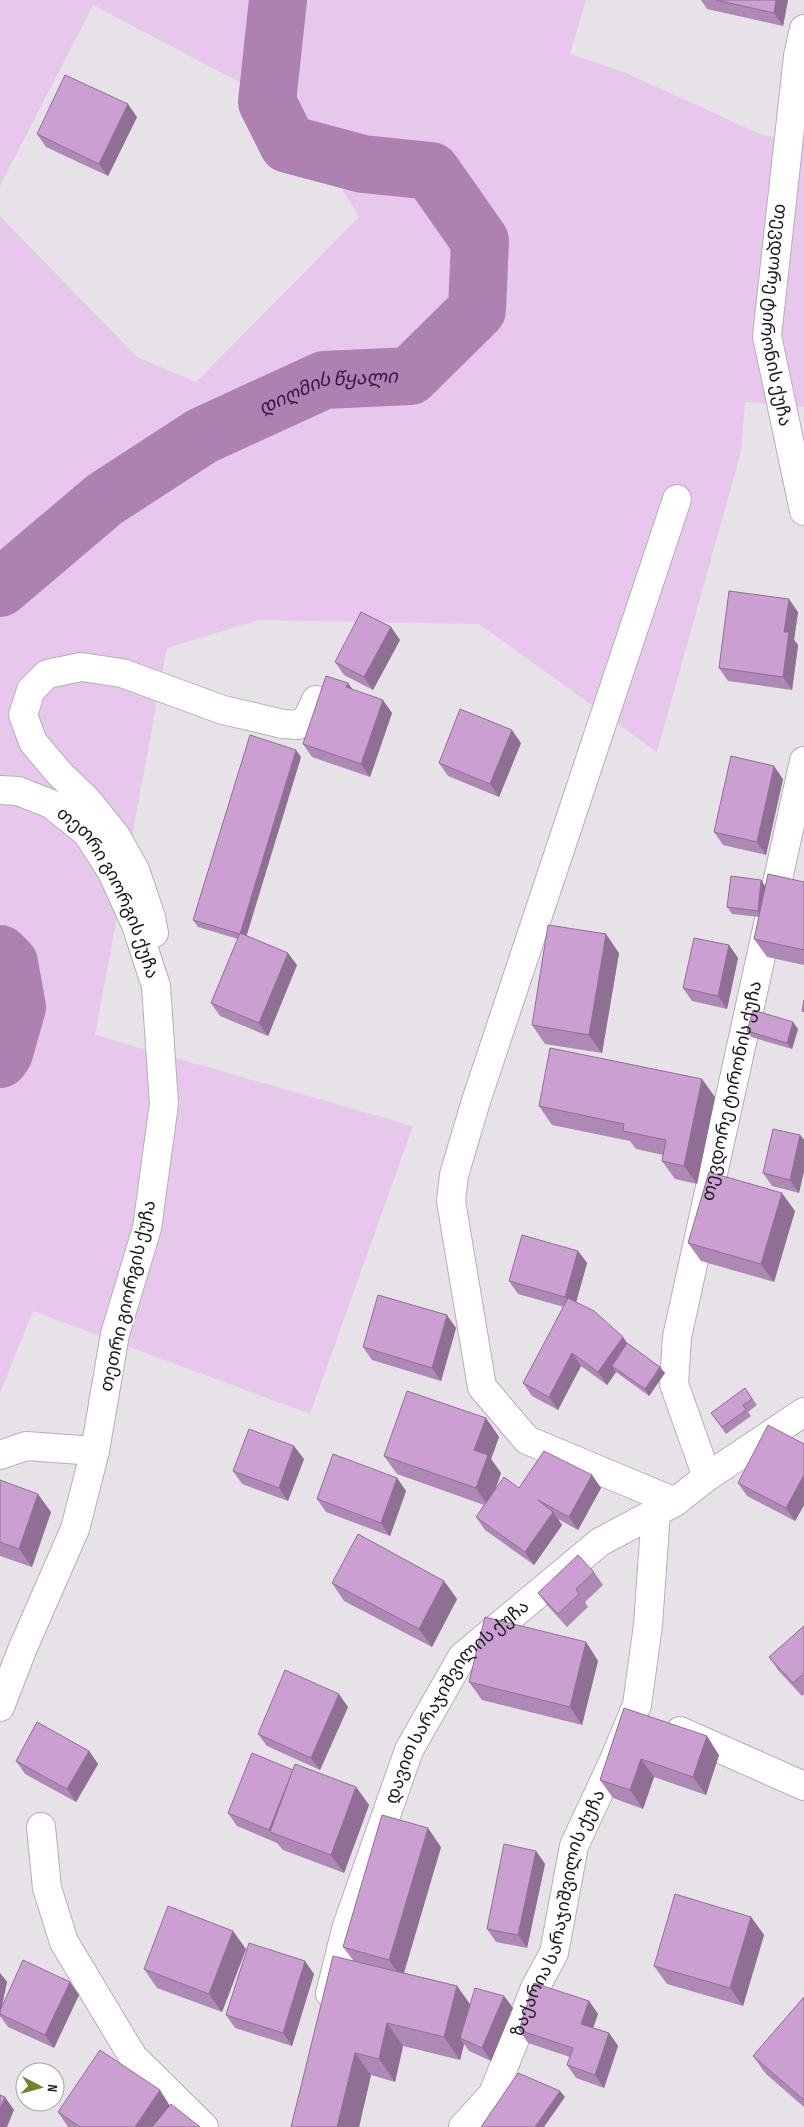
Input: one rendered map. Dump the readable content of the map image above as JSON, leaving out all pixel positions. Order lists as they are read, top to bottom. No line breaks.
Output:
{"streets":{"street":["თევდორე ტირონის ქუჩა","თეთრი გიორგის ქუჩა","დავით სარაჯიშვილის ქუჩა","ზაქარია სარაჯიშვილის ქუჩა"]},"crossings":[["თევდორე ტირონის ქუჩა","დავით სარაჯიშვილის ქუჩა"],["დავით სარაჯიშვილის ქუჩა","ზაქარია სარაჯიშვილის ქუჩა"]],"water":["დიღმის წყალი"],"north":"right"}
